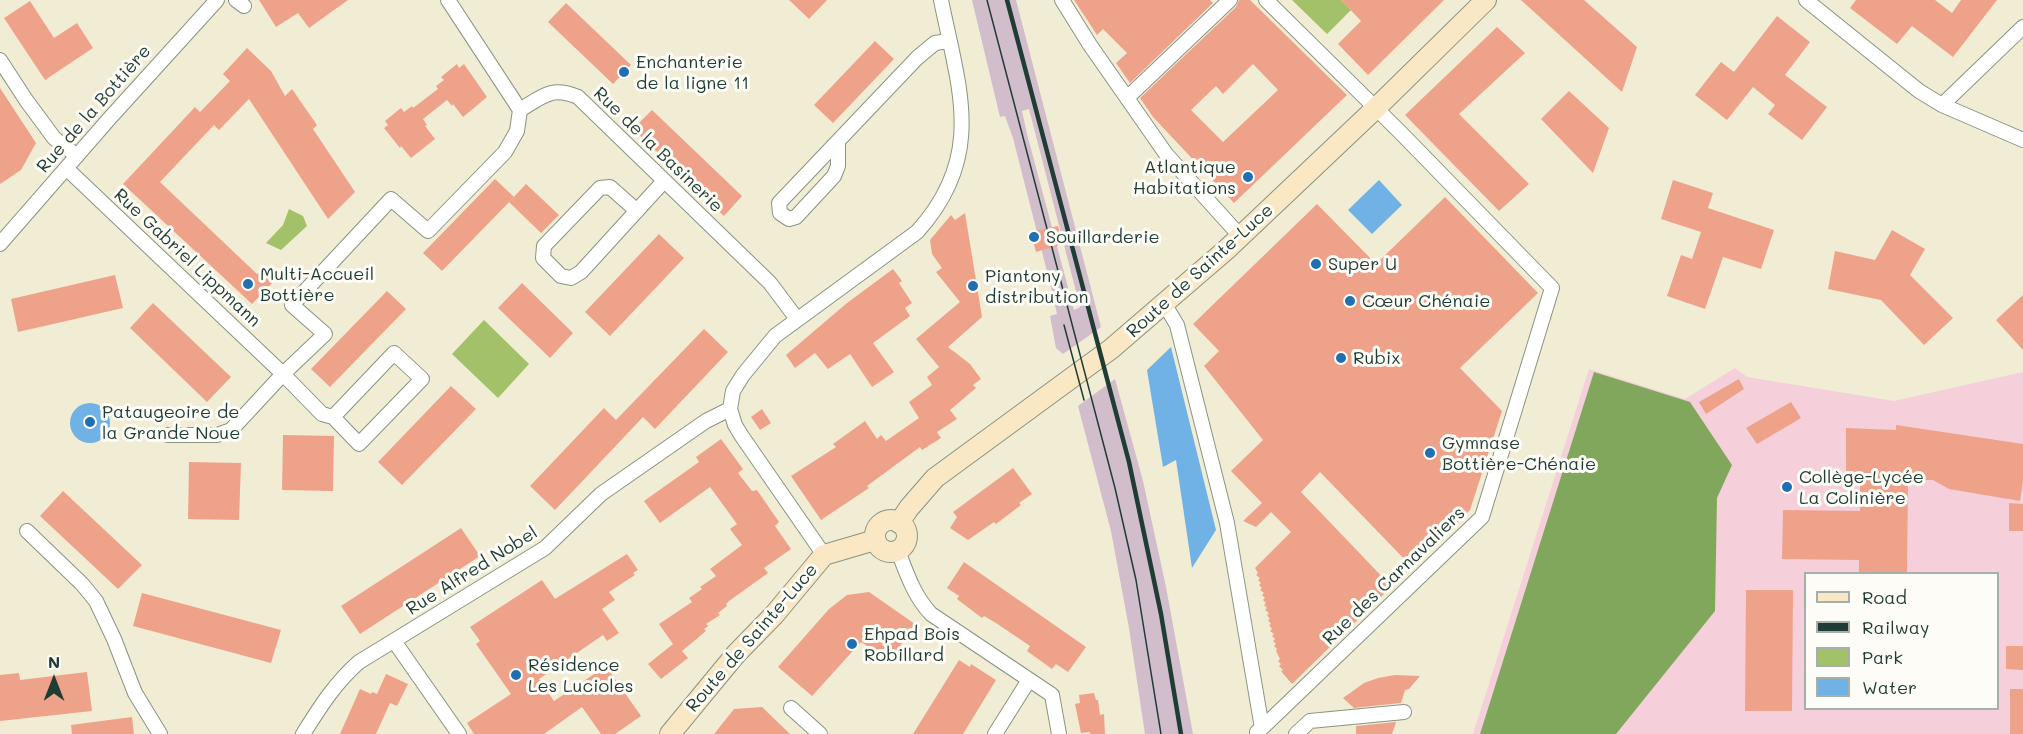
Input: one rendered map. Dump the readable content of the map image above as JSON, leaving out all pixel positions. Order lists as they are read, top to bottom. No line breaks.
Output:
{"streets":{"street":["Rue de la Bottière","Rue de la Basinerie","Rue Gabriel Lippmann","Route de Sainte-Luce","Rue Alfred Nobel","Rue des Carnavaliers"]},"crossings":[["Rue de la Bottière","Rue Gabriel Lippmann"],["Route de Sainte-Luce","Rue des Carnavaliers"]],"places":["Enchanterie de la ligne 11","Atlantique Habitations","Souillarderie","Super U","Multi-Accueil Bottière","Piantony distribution","Cœur Chénaie","Rubix","Pataugeoire de la Grande Noue","Gymnase Bottière-Chénaie","Collège-Lycée La Colinière","Ehpad Bois Robillard","Résidence Les Lucioles"],"legend":["Road","Railway","Park","Water"],"north":"top"}
